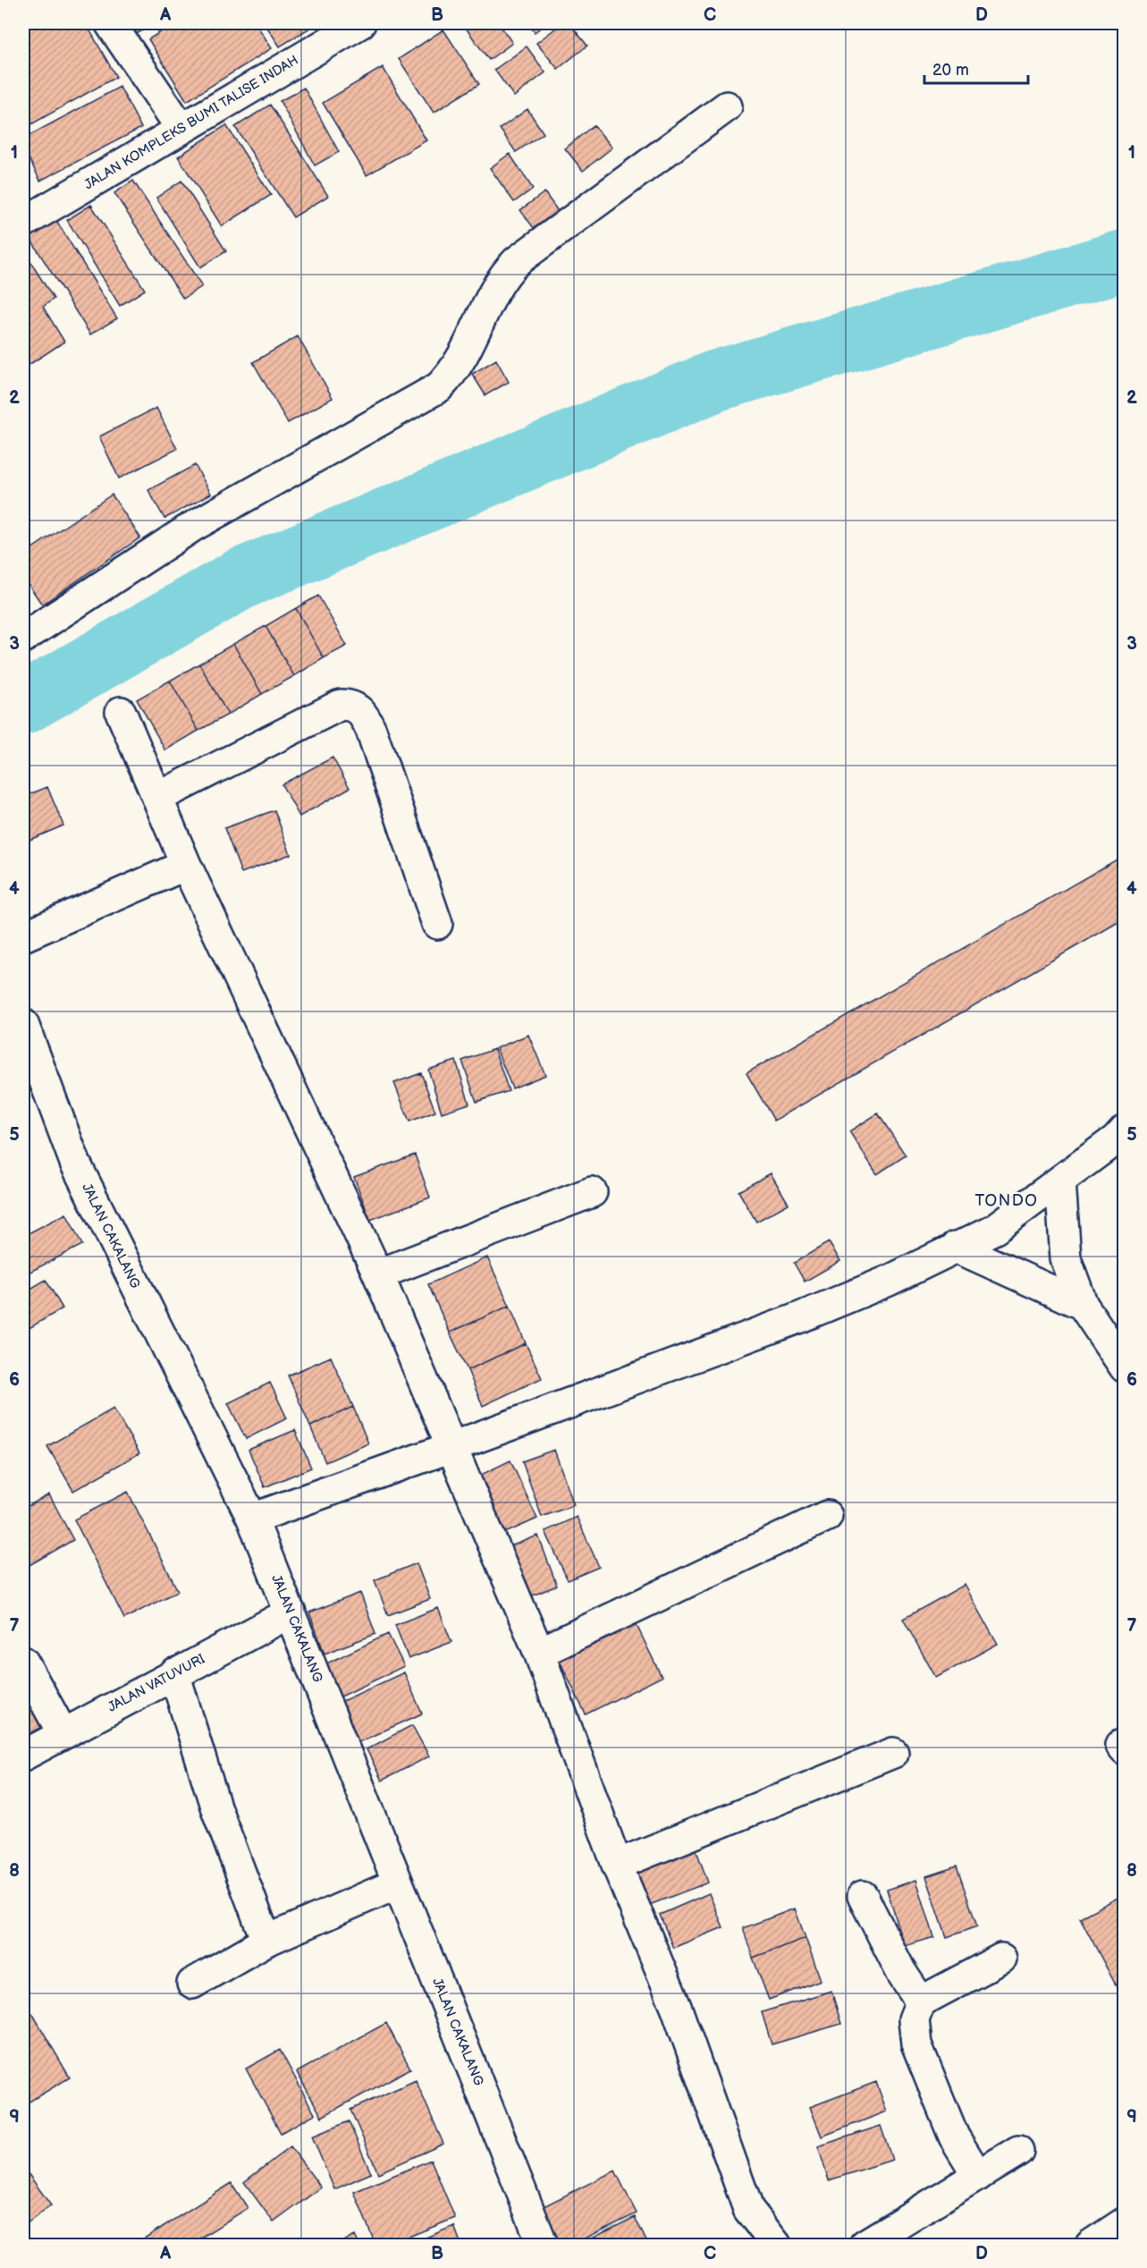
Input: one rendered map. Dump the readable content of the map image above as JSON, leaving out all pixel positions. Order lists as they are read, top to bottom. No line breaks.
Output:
{"streets":{"street":["JALAN KOMPLEKS BUMI TALISE INDAH","JALAN CAKALANG","JALAN VATUVURI"]},"crossings":[["JALAN CAKALANG","JALAN VATUVURI"]],"districts":["TONDO"],"scale_bar":"20 m","grid":{"columns":["A","B","C","D"],"rows":["1","2","3","4","5","6","7","8","9"]}}
